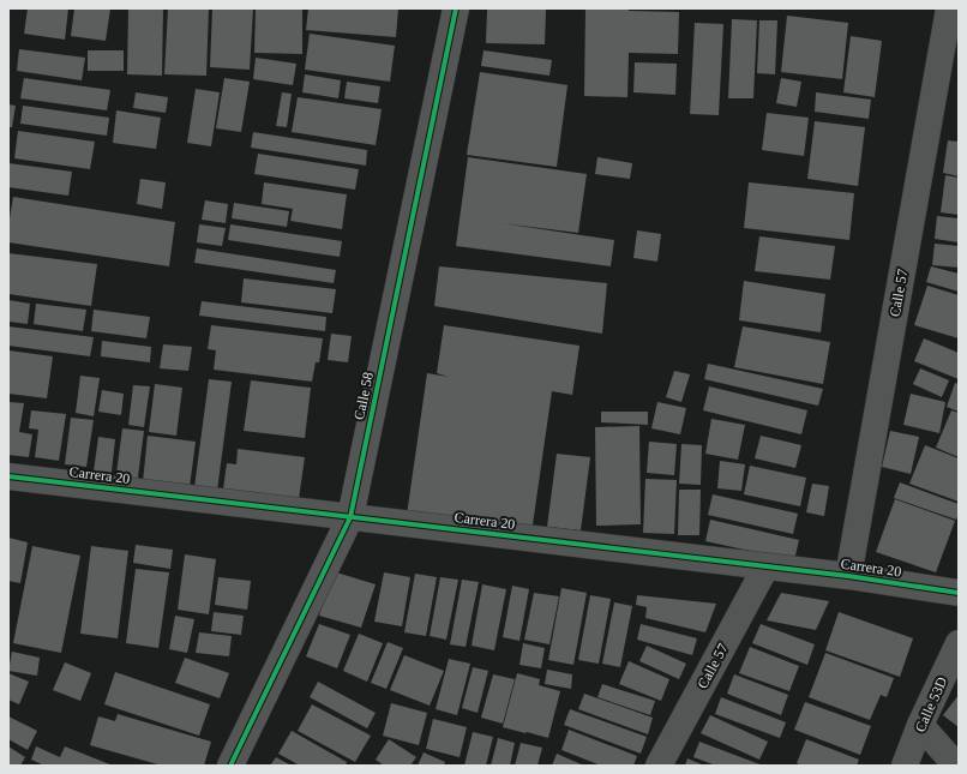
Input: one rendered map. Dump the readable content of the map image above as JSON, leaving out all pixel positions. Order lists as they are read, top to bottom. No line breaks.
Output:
{"streets":{"street":["Calle 57","Calle 58","Carrera 20","Calle 53D"]},"crossings":[["Calle 57","Carrera 20"],["Calle 58","Carrera 20"]]}
